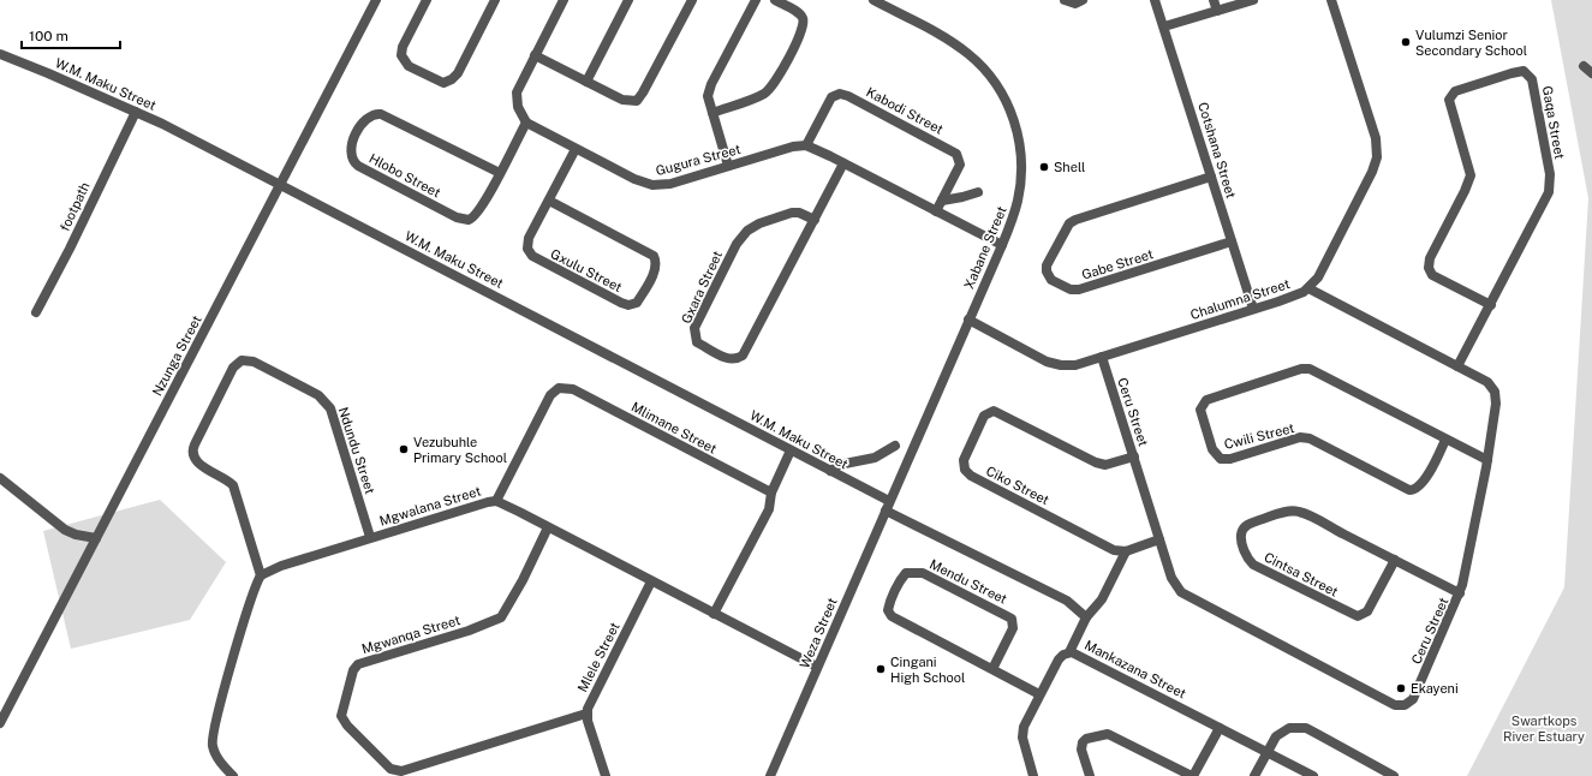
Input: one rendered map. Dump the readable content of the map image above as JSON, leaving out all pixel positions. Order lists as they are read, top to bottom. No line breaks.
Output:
{"streets":{"street":["W.M. Maku Street","Kabodi Street","Gaqa Street","Cotshana Street","Gugura Street","Hlobo Street","footpath","Xabane Street","Gabe Street","Gxulu Street","Gxara Street","Chalumna Street","Nzunga Street","Ceru Street","Mlimane Street","Cwili Street","Ndundu Street","Ciko Street","Mgwalana Street","Cintsa Street","Mendu Street","Weza Street","Mgwanqa Street","Mlele Street","Mankazana Street"]},"crossings":[["W.M. Maku Street","footpath"],["W.M. Maku Street","Xabane Street"],["W.M. Maku Street","Nzunga Street"],["W.M. Maku Street","Weza Street"],["Kabodi Street","Gugura Street"],["Gaqa Street","Ceru Street"],["Cotshana Street","Gabe Street"],["Cotshana Street","Chalumna Street"],["Gugura Street","Hlobo Street"],["Gugura Street","Gxulu Street"],["Xabane Street","Chalumna Street"],["Xabane Street","Weza Street"],["Chalumna Street","Ceru Street"],["Ceru Street","Cwili Street"],["Ceru Street","Ciko Street"],["Ceru Street","Cintsa Street"],["Mlimane Street","Mgwalana Street"],["Ndundu Street","Mgwalana Street"],["Mgwalana Street","Weza Street"],["Mgwalana Street","Mgwanqa Street"],["Mgwalana Street","Mlele Street"],["Mendu Street","Mankazana Street"],["Mgwanqa Street","Mlele Street"]],"parks":["Swartkops River Estuary"],"places":["Vulumzi Senior Secondary School","Shell","Vezubuhle Primary School","Cingani High School","Ekayeni"],"scale_bar":"100 m"}
